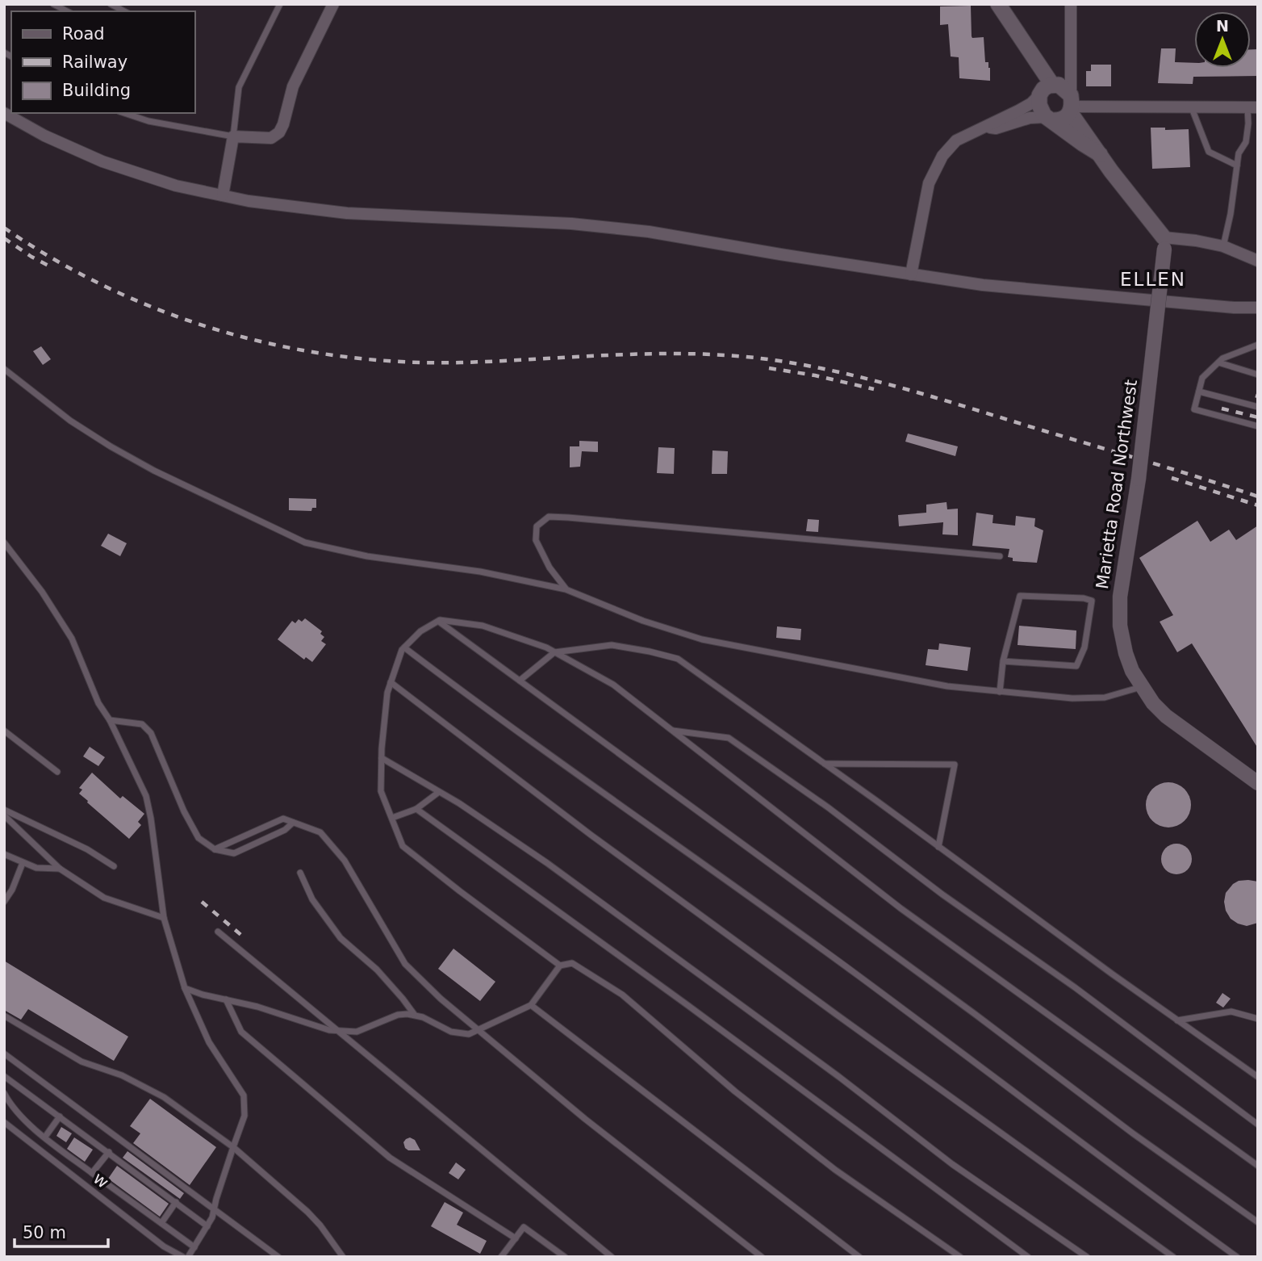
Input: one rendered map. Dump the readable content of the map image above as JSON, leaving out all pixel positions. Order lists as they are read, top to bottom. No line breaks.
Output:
{"streets":{"street":["Marietta Road Northwest"],"lane":["w"]},"districts":["ELLEN"],"legend":["Road","Railway","Building"],"scale_bar":"50 m","north":"top"}
